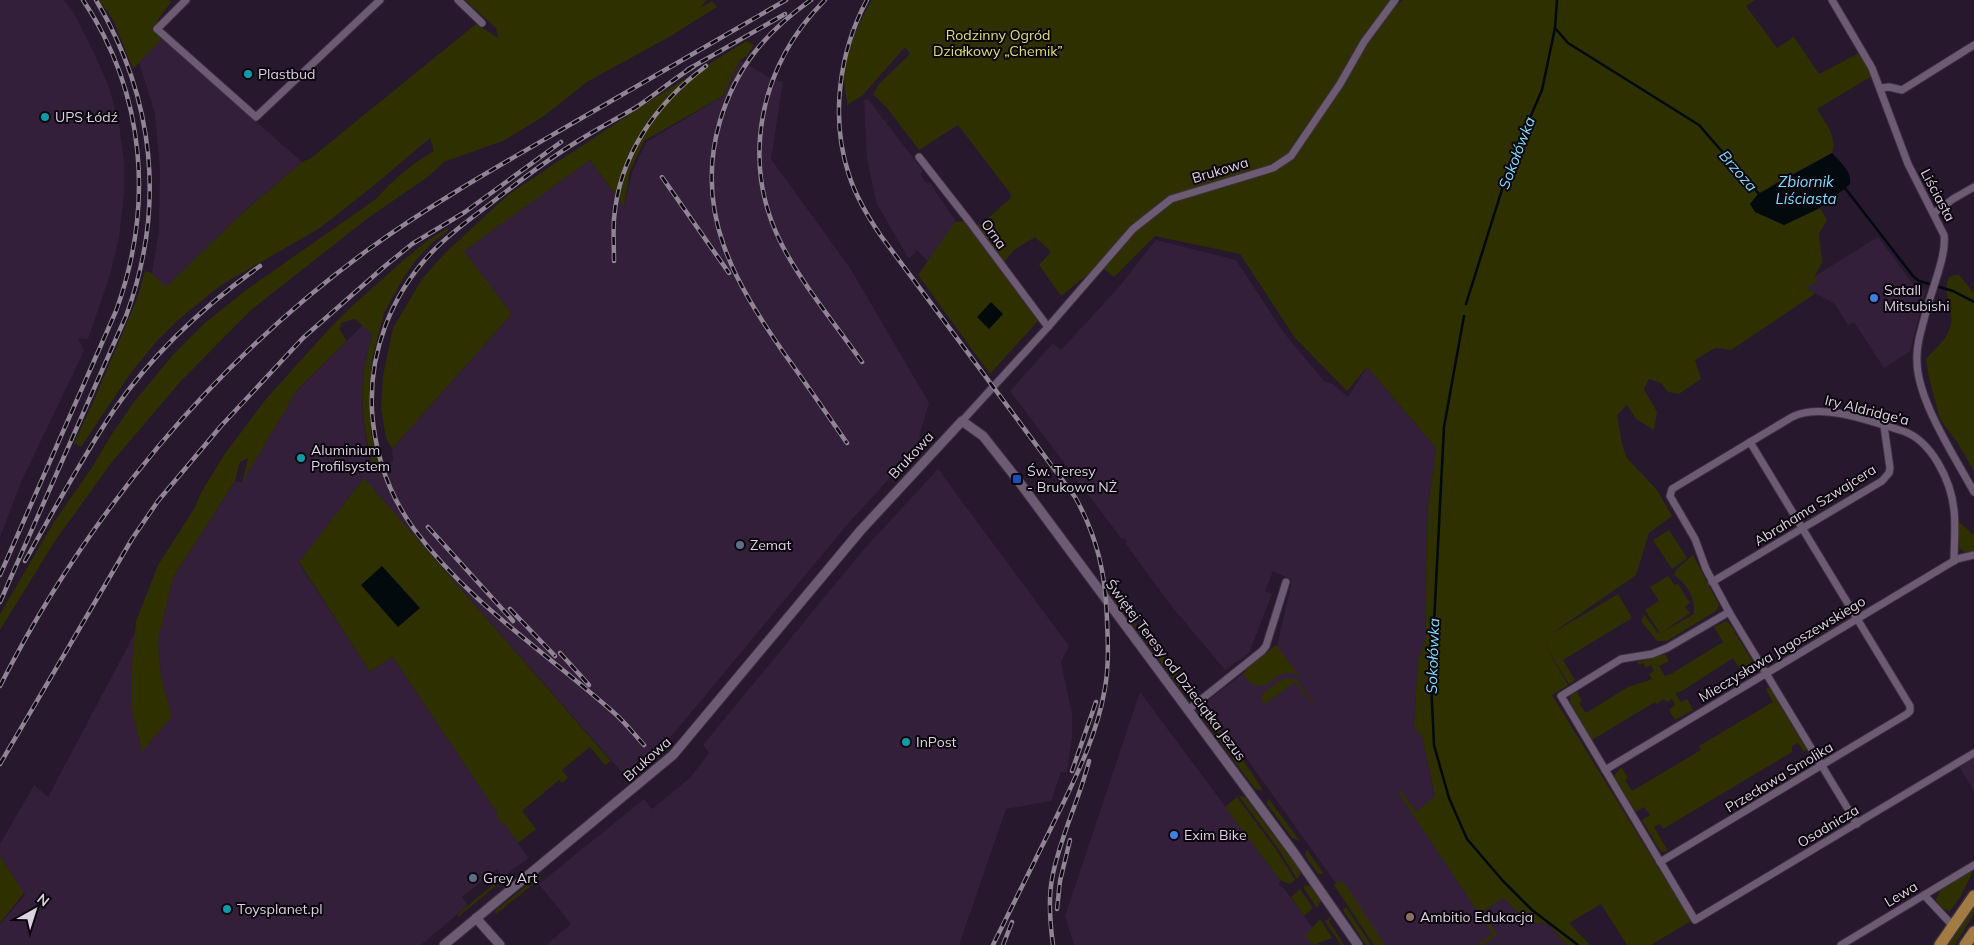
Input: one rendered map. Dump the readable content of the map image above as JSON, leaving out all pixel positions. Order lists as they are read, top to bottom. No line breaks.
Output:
{"streets":{"street":["Brukowa","Liściasta","Orna","Iry Aldridge’a","Abrahama Szwajcera","Mieczysława Jagoszewskiego","Świętej Teresy od Dzieciątka Jezus","Przecława Smolika","Osadnicza","Lewa"]},"crossings":[["Brukowa","Orna"],["Brukowa","Świętej Teresy od Dzieciątka Jezus"],["Iry Aldridge’a","Abrahama Szwajcera"],["Iry Aldridge’a","Mieczysława Jagoszewskiego"],["Mieczysława Jagoszewskiego","Przecława Smolika"],["Przecława Smolika","Osadnicza"]],"water":["Sokołówka","Brzoza","Zbiornik Liściasta"],"parks":["Rodzinny Ogród Działkowy „Chemik”"],"places":{"other":["Plastbud","UPS Łódź","Satall Mitsubishi","Aluminium Profilsystem","Zemat","InPost","Exim Bike","Grey Art","Toysplanet.pl","Ambitio Edukacja"],"transit":["Św. Teresy - Brukowa NŻ"]},"north":"top right"}
